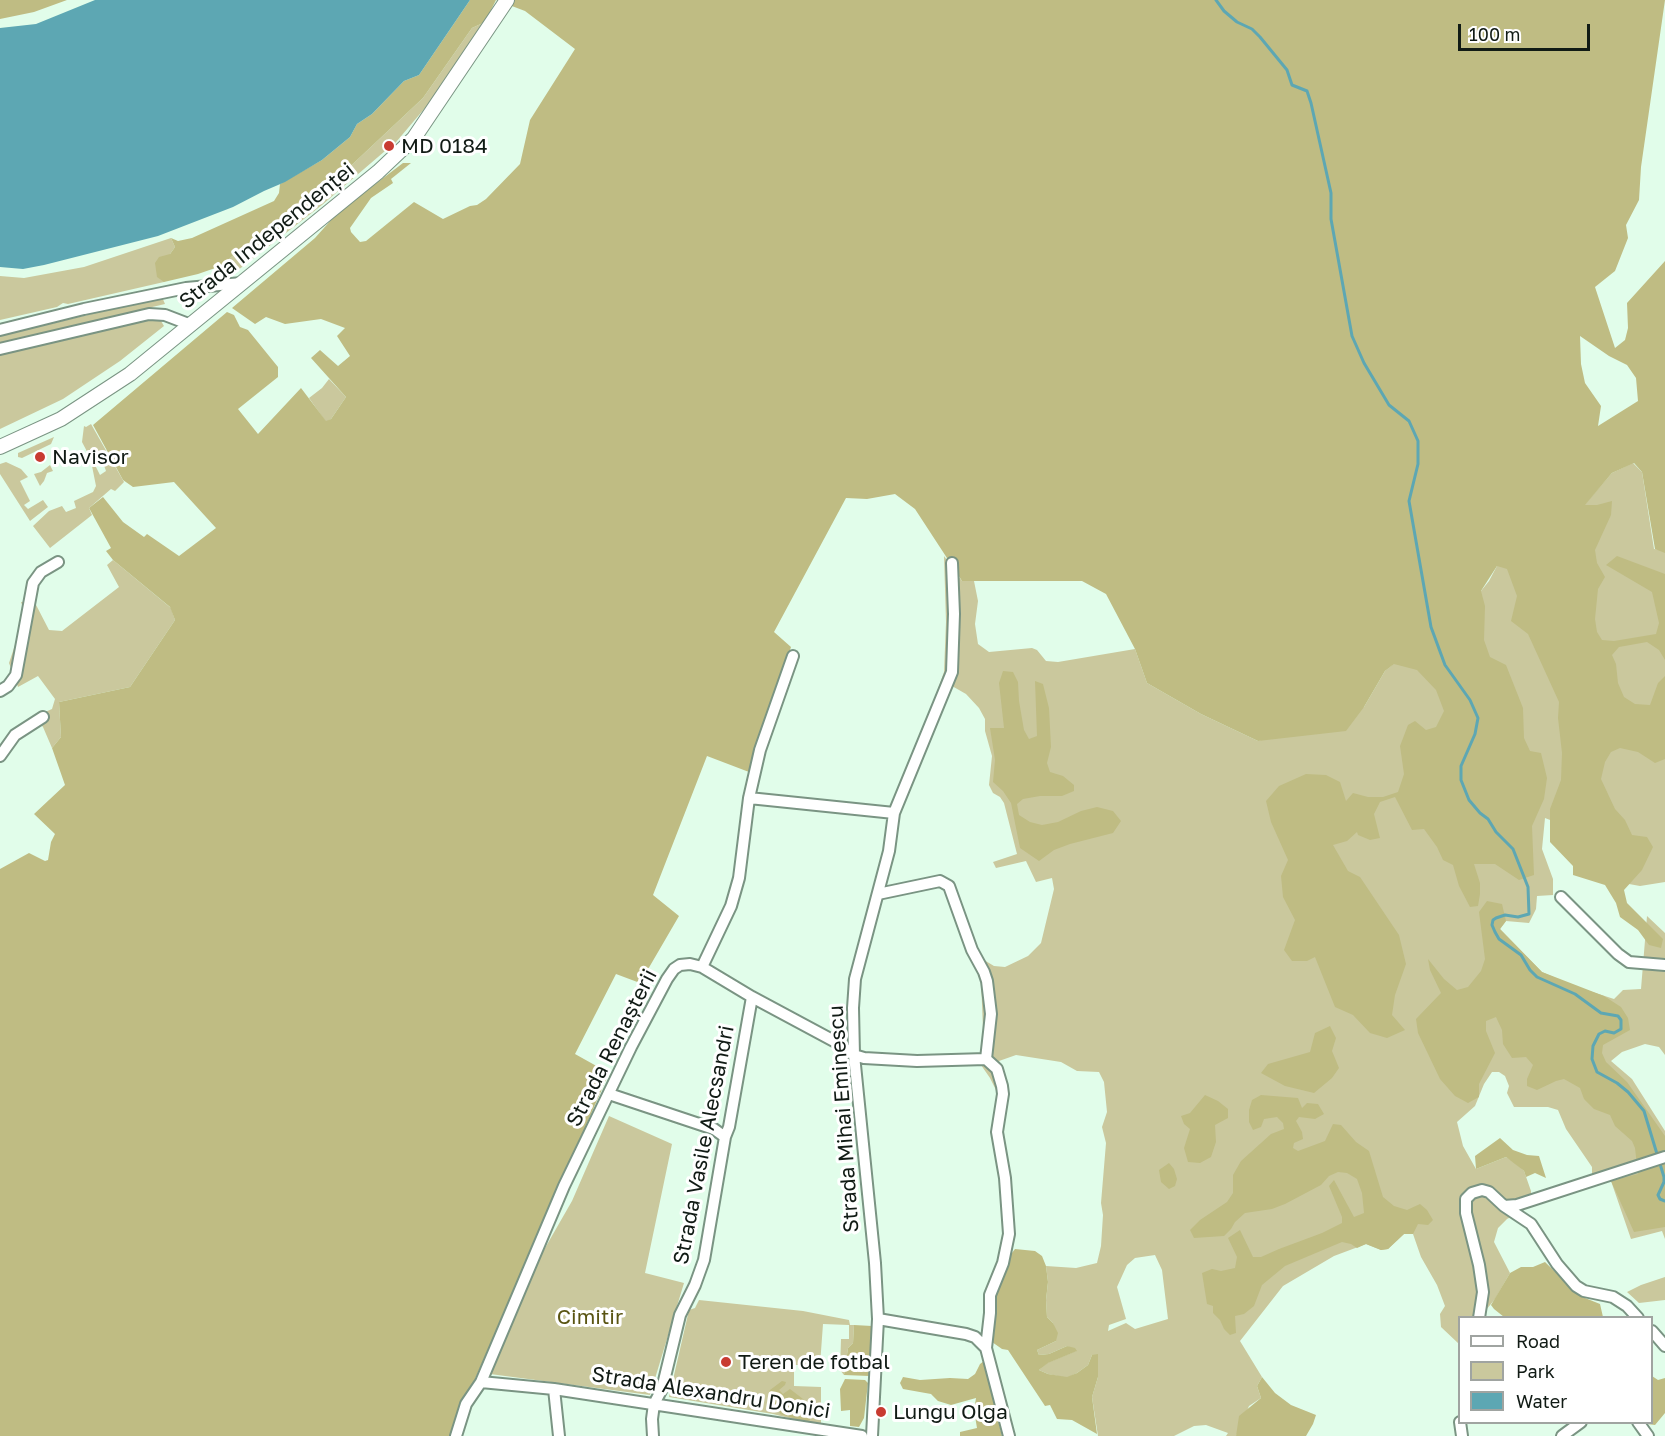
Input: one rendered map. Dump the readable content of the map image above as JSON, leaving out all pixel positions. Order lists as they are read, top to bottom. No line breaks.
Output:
{"streets":{"main road":["Strada Independenței"],"street":["Strada Renașterii","Strada Mihai Eminescu","Strada Vasile Alecsandri","Strada Alexandru Donici"]},"crossings":[["Strada Renașterii","Strada Alexandru Donici"],["Strada Vasile Alecsandri","Strada Alexandru Donici"]],"parks":["Cimitir"],"places":["MD 0184","Navisor","Teren de fotbal","Lungu Olga"],"legend":["Road","Park","Water"],"scale_bar":"100 m"}
